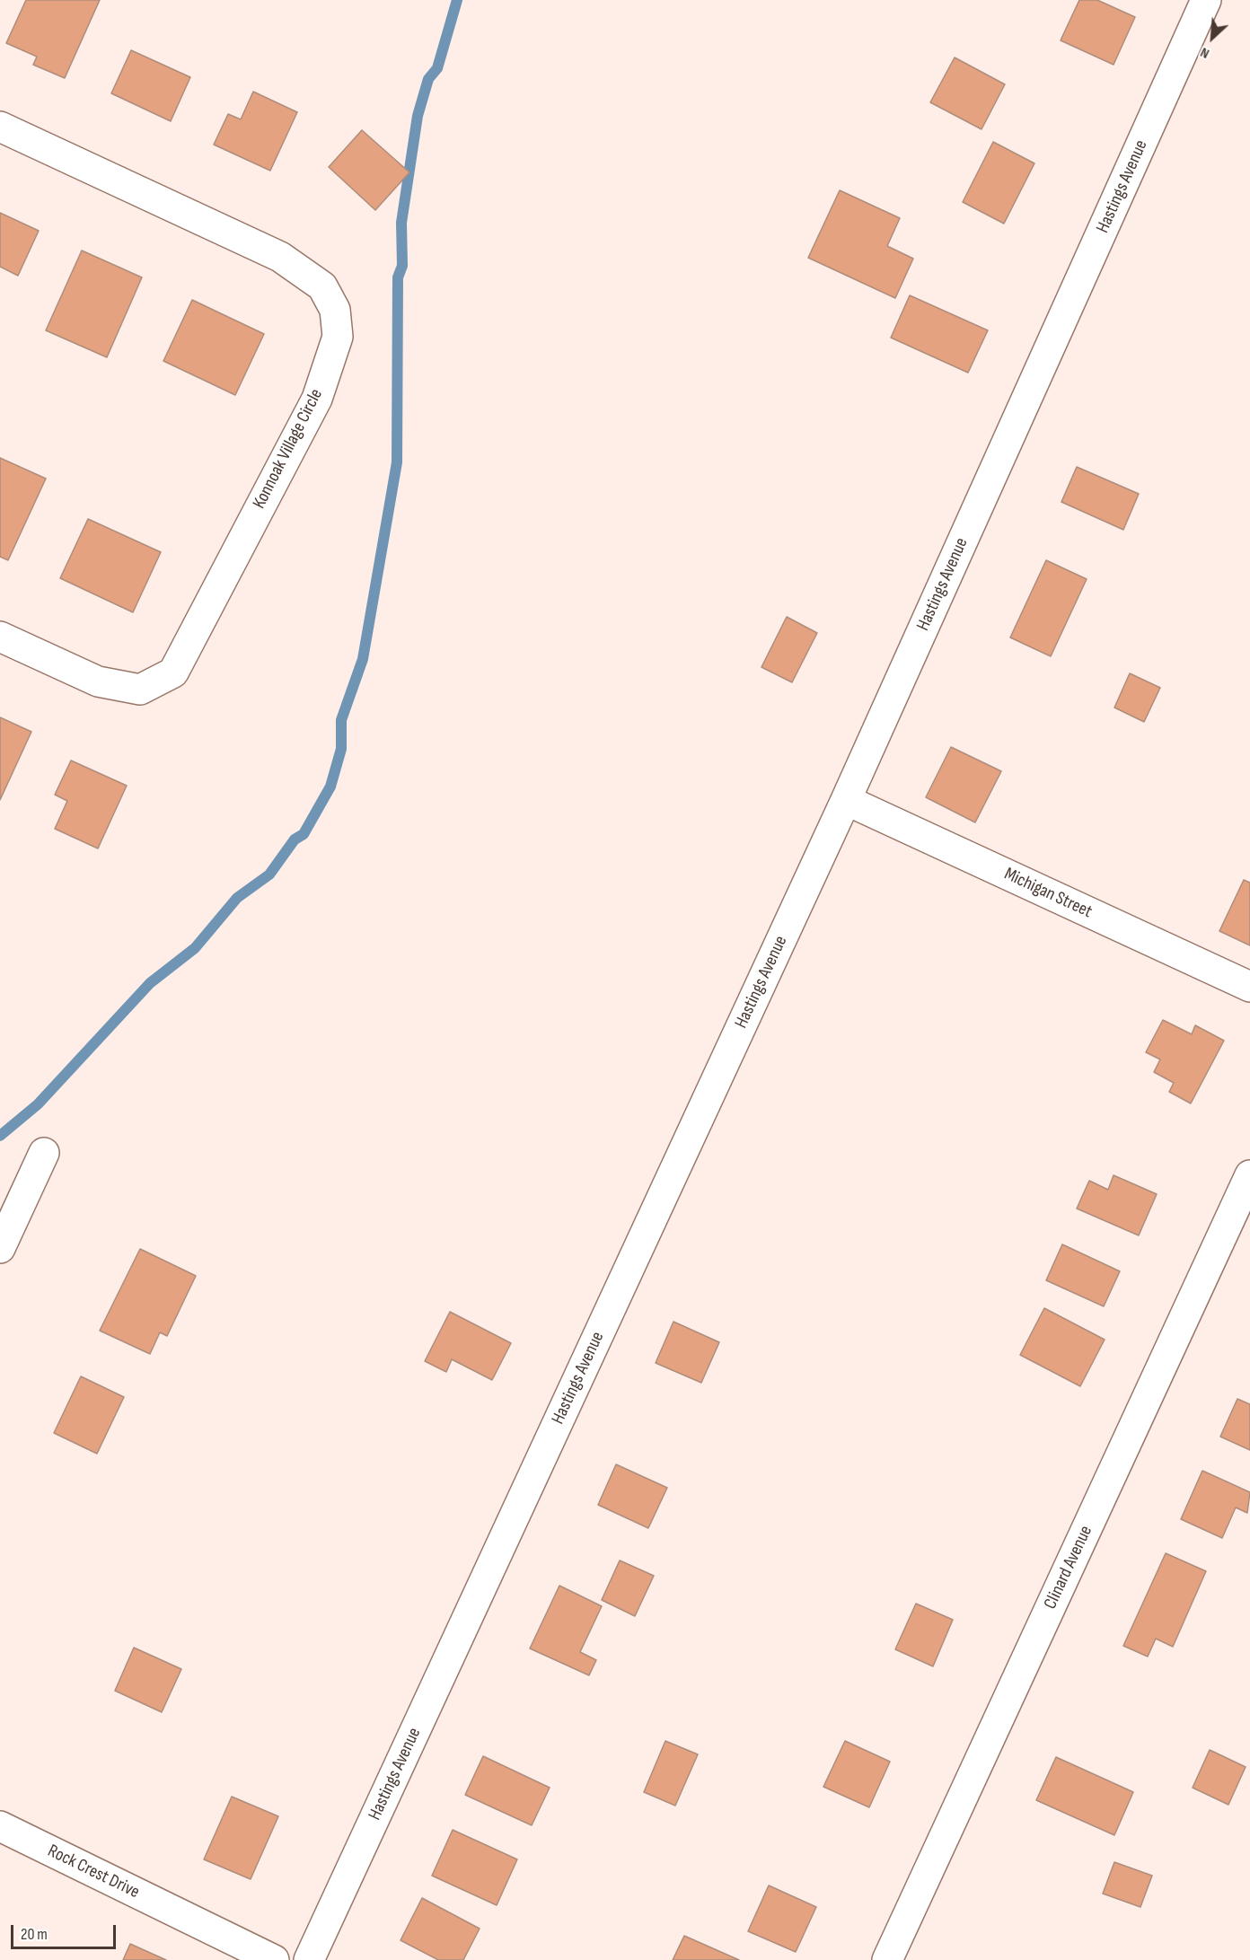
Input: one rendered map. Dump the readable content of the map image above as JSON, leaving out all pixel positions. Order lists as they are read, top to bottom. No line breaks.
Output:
{"streets":{"street":["Hastings Avenue","Konnoak Village Circle","Michigan Street","Clinard Avenue","Rock Crest Drive"]},"crossings":[["Hastings Avenue","Michigan Street"]],"scale_bar":"20 m","north":"bottom left"}
